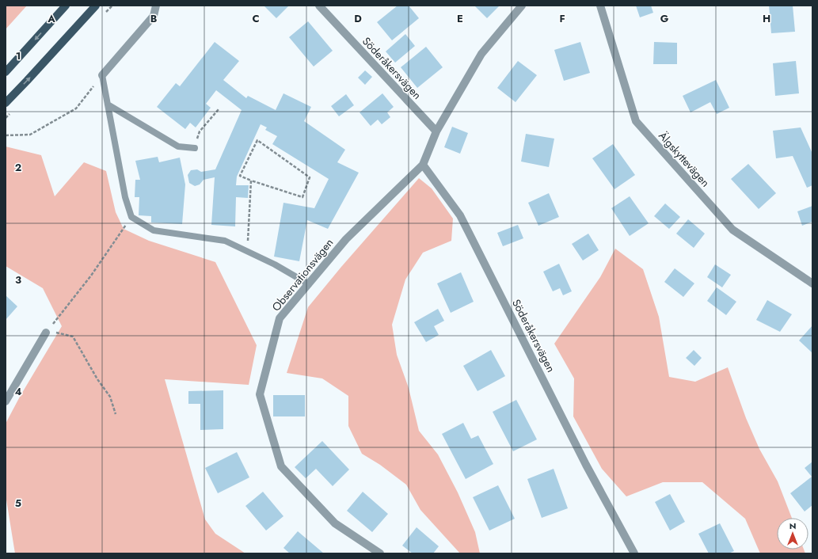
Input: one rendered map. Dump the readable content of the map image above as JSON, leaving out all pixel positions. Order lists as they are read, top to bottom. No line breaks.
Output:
{"streets":{"street":["Söderåkersvägen","Älgskyttevägen","Observationsvägen"]},"crossings":[["Söderåkersvägen","Observationsvägen"]],"north":"top","grid":{"columns":["A","B","C","D","E","F","G","H"],"rows":["1","2","3","4","5"]}}
